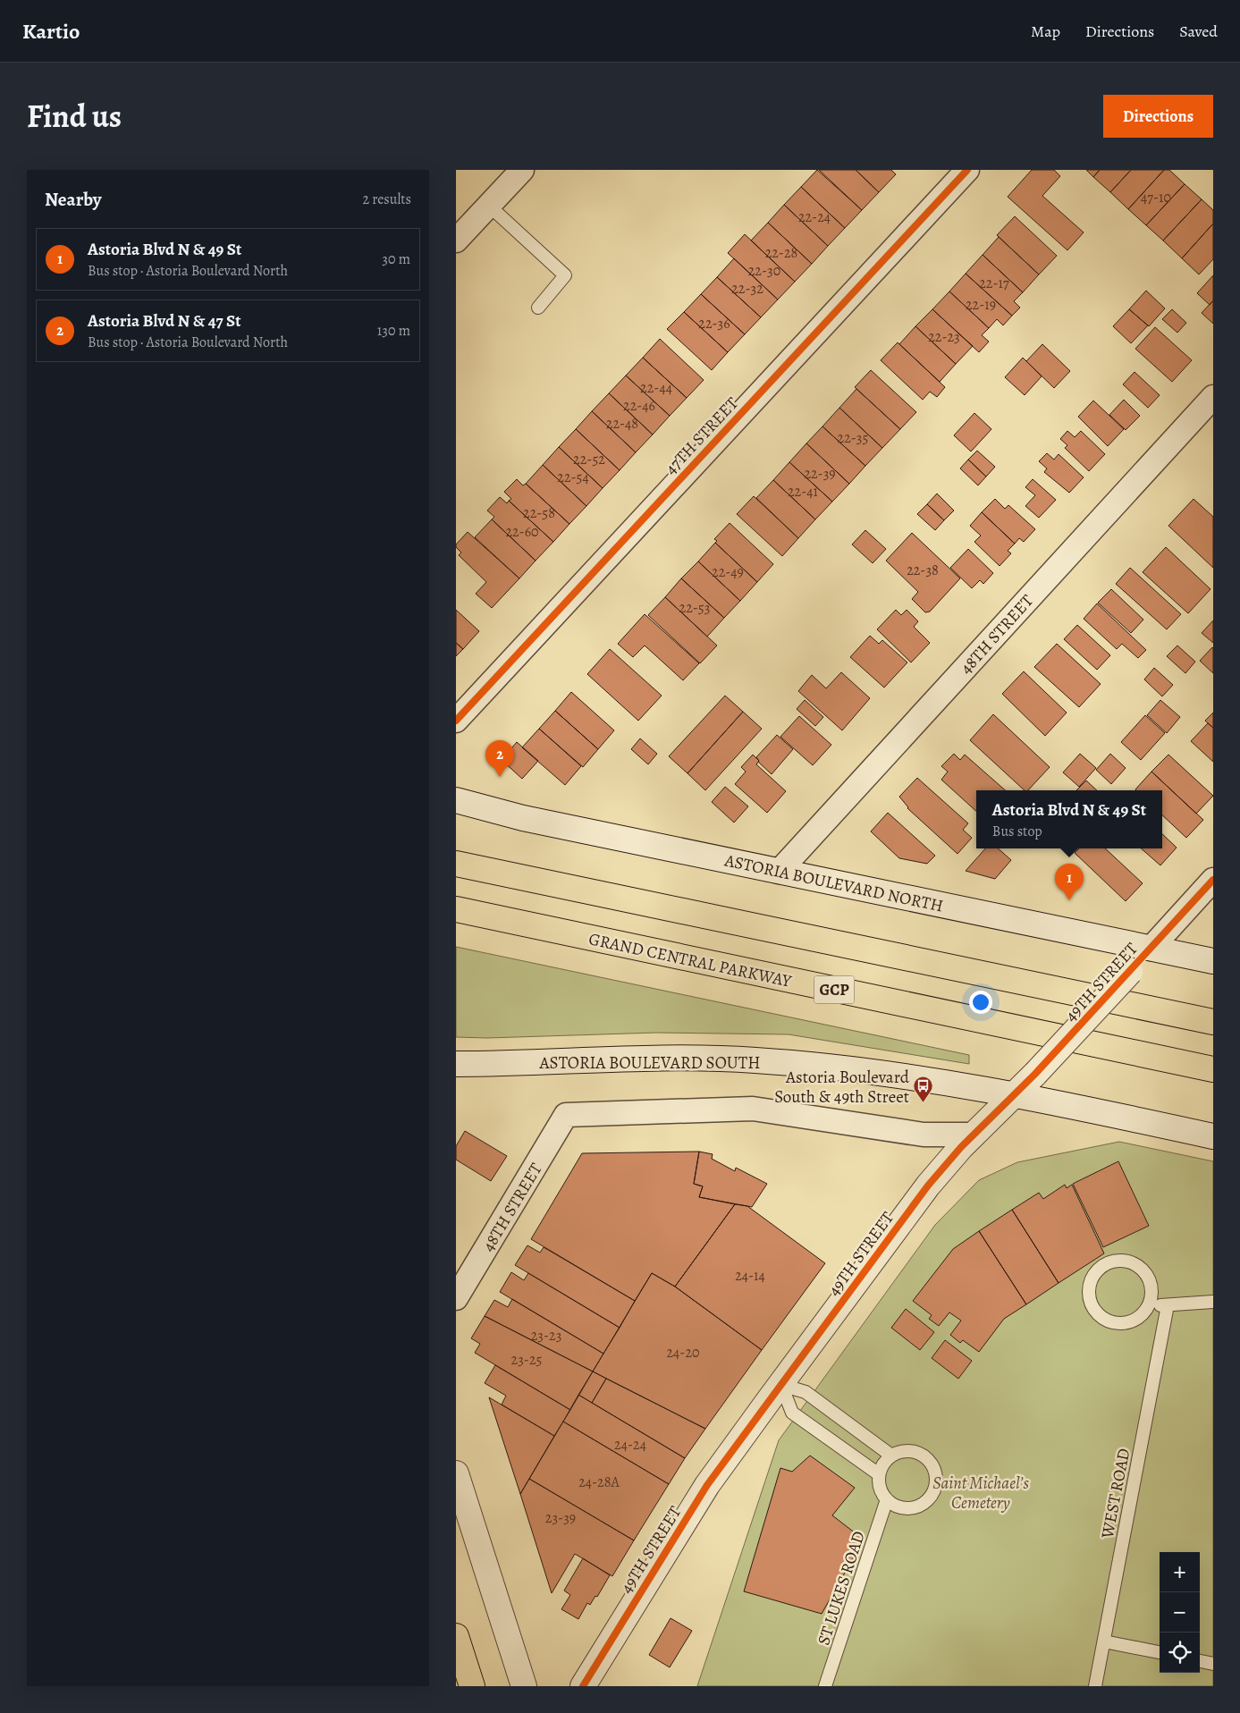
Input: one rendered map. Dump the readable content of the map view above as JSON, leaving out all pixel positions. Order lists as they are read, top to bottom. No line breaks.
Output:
{"streets":{"highway":["GRAND CENTRAL PARKWAY","GCP"],"main road":["ASTORIA BOULEVARD NORTH","49TH STREET","ASTORIA BOULEVARD SOUTH"],"street":["47TH STREET","48TH STREET"],"lane":["WEST ROAD","ST LUKES ROAD"]},"crossings":[["48TH STREET","ASTORIA BOULEVARD NORTH"],["48TH STREET","49TH STREET"],["ASTORIA BOULEVARD NORTH","49TH STREET"],["49TH STREET","ASTORIA BOULEVARD SOUTH"]],"parks":["Saint Michael’s Cemetery"],"places":{"bus stop":["Astoria Boulevard South & 49th Street"]},"house_numbers":["47-10","22-24","22-28","22-30","22-17","22-32","22-19","22-36","22-23","22-44","22-46","22-48","22-35","22-52","22-39","22-54","22-41","22-58","22-60","22-38","22-49","22-53","24-14","23-23","24-20","23-25","24-24","24-28A","23-39"],"page":{"header":"Kartio","nav":["Map","Directions","Saved"],"title":"Find us","buttons":"Directions","heading":["Nearby","2 results"],"list":[{"mark":"1","name":"Astoria Blvd N & 49 St","note":"Bus stop · Astoria Boulevard North","value":"30 m"},{"mark":"2","name":"Astoria Blvd N & 47 St","note":"Bus stop · Astoria Boulevard North","value":"130 m"}],"pins":["2","1"],"popup":["Astoria Blvd N & 49 St","Bus stop"],"map_buttons":["+","−"]}}
